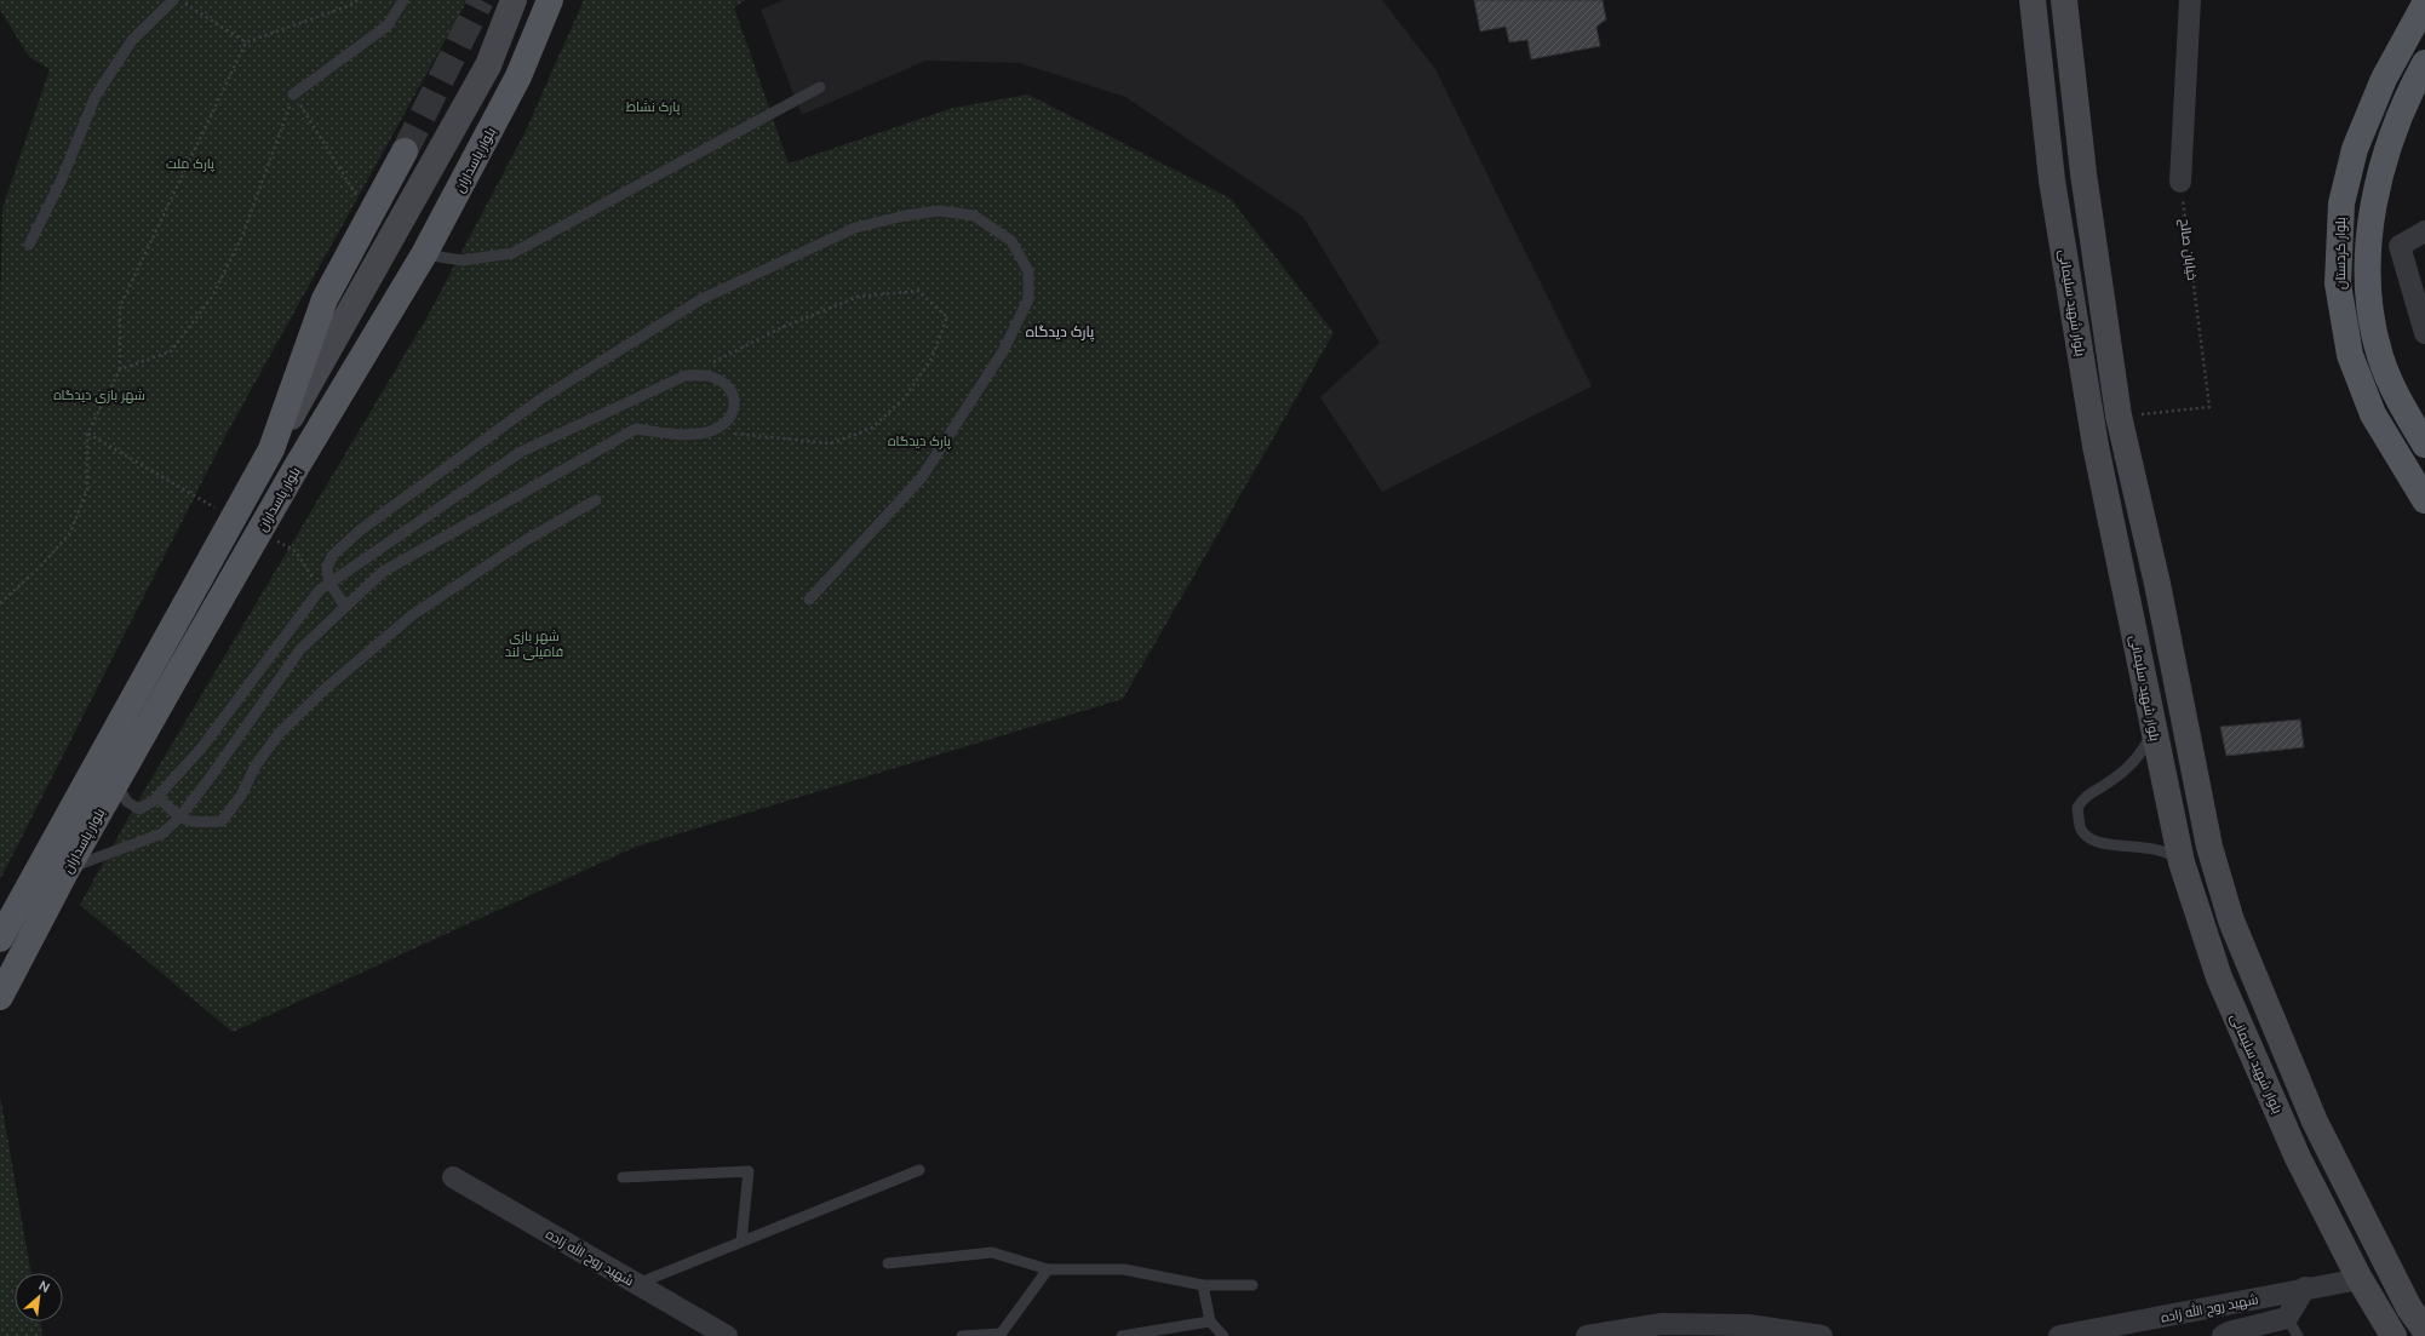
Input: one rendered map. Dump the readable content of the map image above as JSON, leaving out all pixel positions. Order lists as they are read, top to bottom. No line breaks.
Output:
{"streets":{"main road":["بلوار پاسداران","بلوار کردستان","بلوار شهید سلیمانی"],"street":["شهید روح الله زاده"],"path":["خیابان صالح"]},"crossings":[["بلوار شهید سلیمانی","شهید روح الله زاده"]],"districts":["پارک دیدگاه"],"parks":["پارک نشاط","پارک ملت","شهر بازی دیدگاه","پارک دیدگاه","شهر بازی فامیلی لند"],"north":"top right"}
